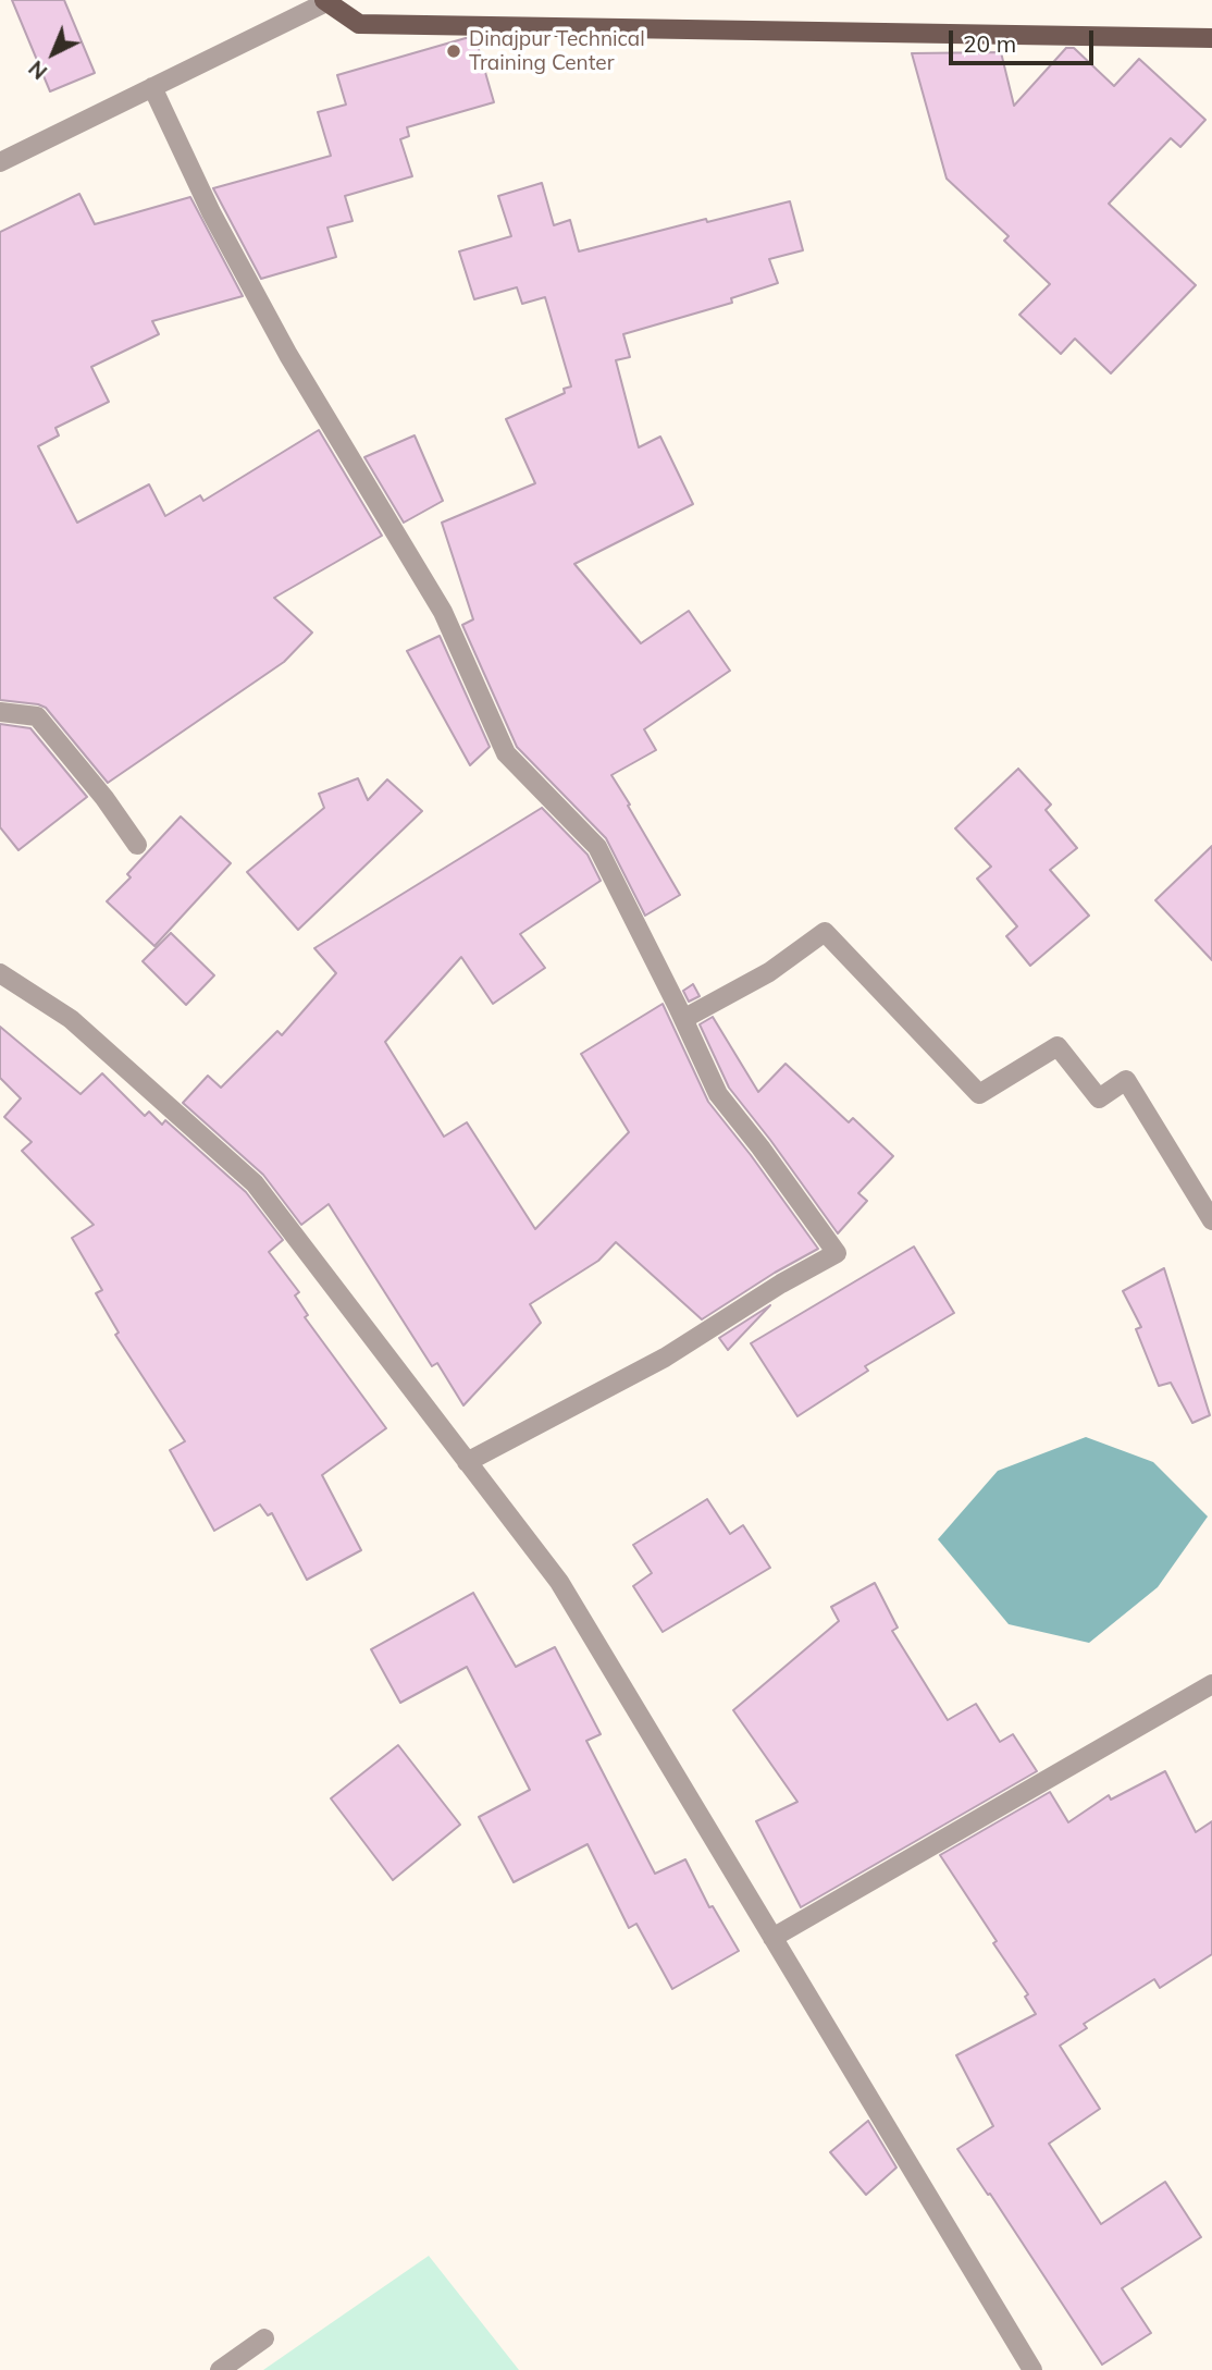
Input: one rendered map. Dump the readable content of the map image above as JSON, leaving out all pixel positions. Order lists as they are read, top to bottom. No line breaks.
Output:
{"places":["Dinajpur Technical Training Center"],"scale_bar":"20 m","north":"bottom left"}
